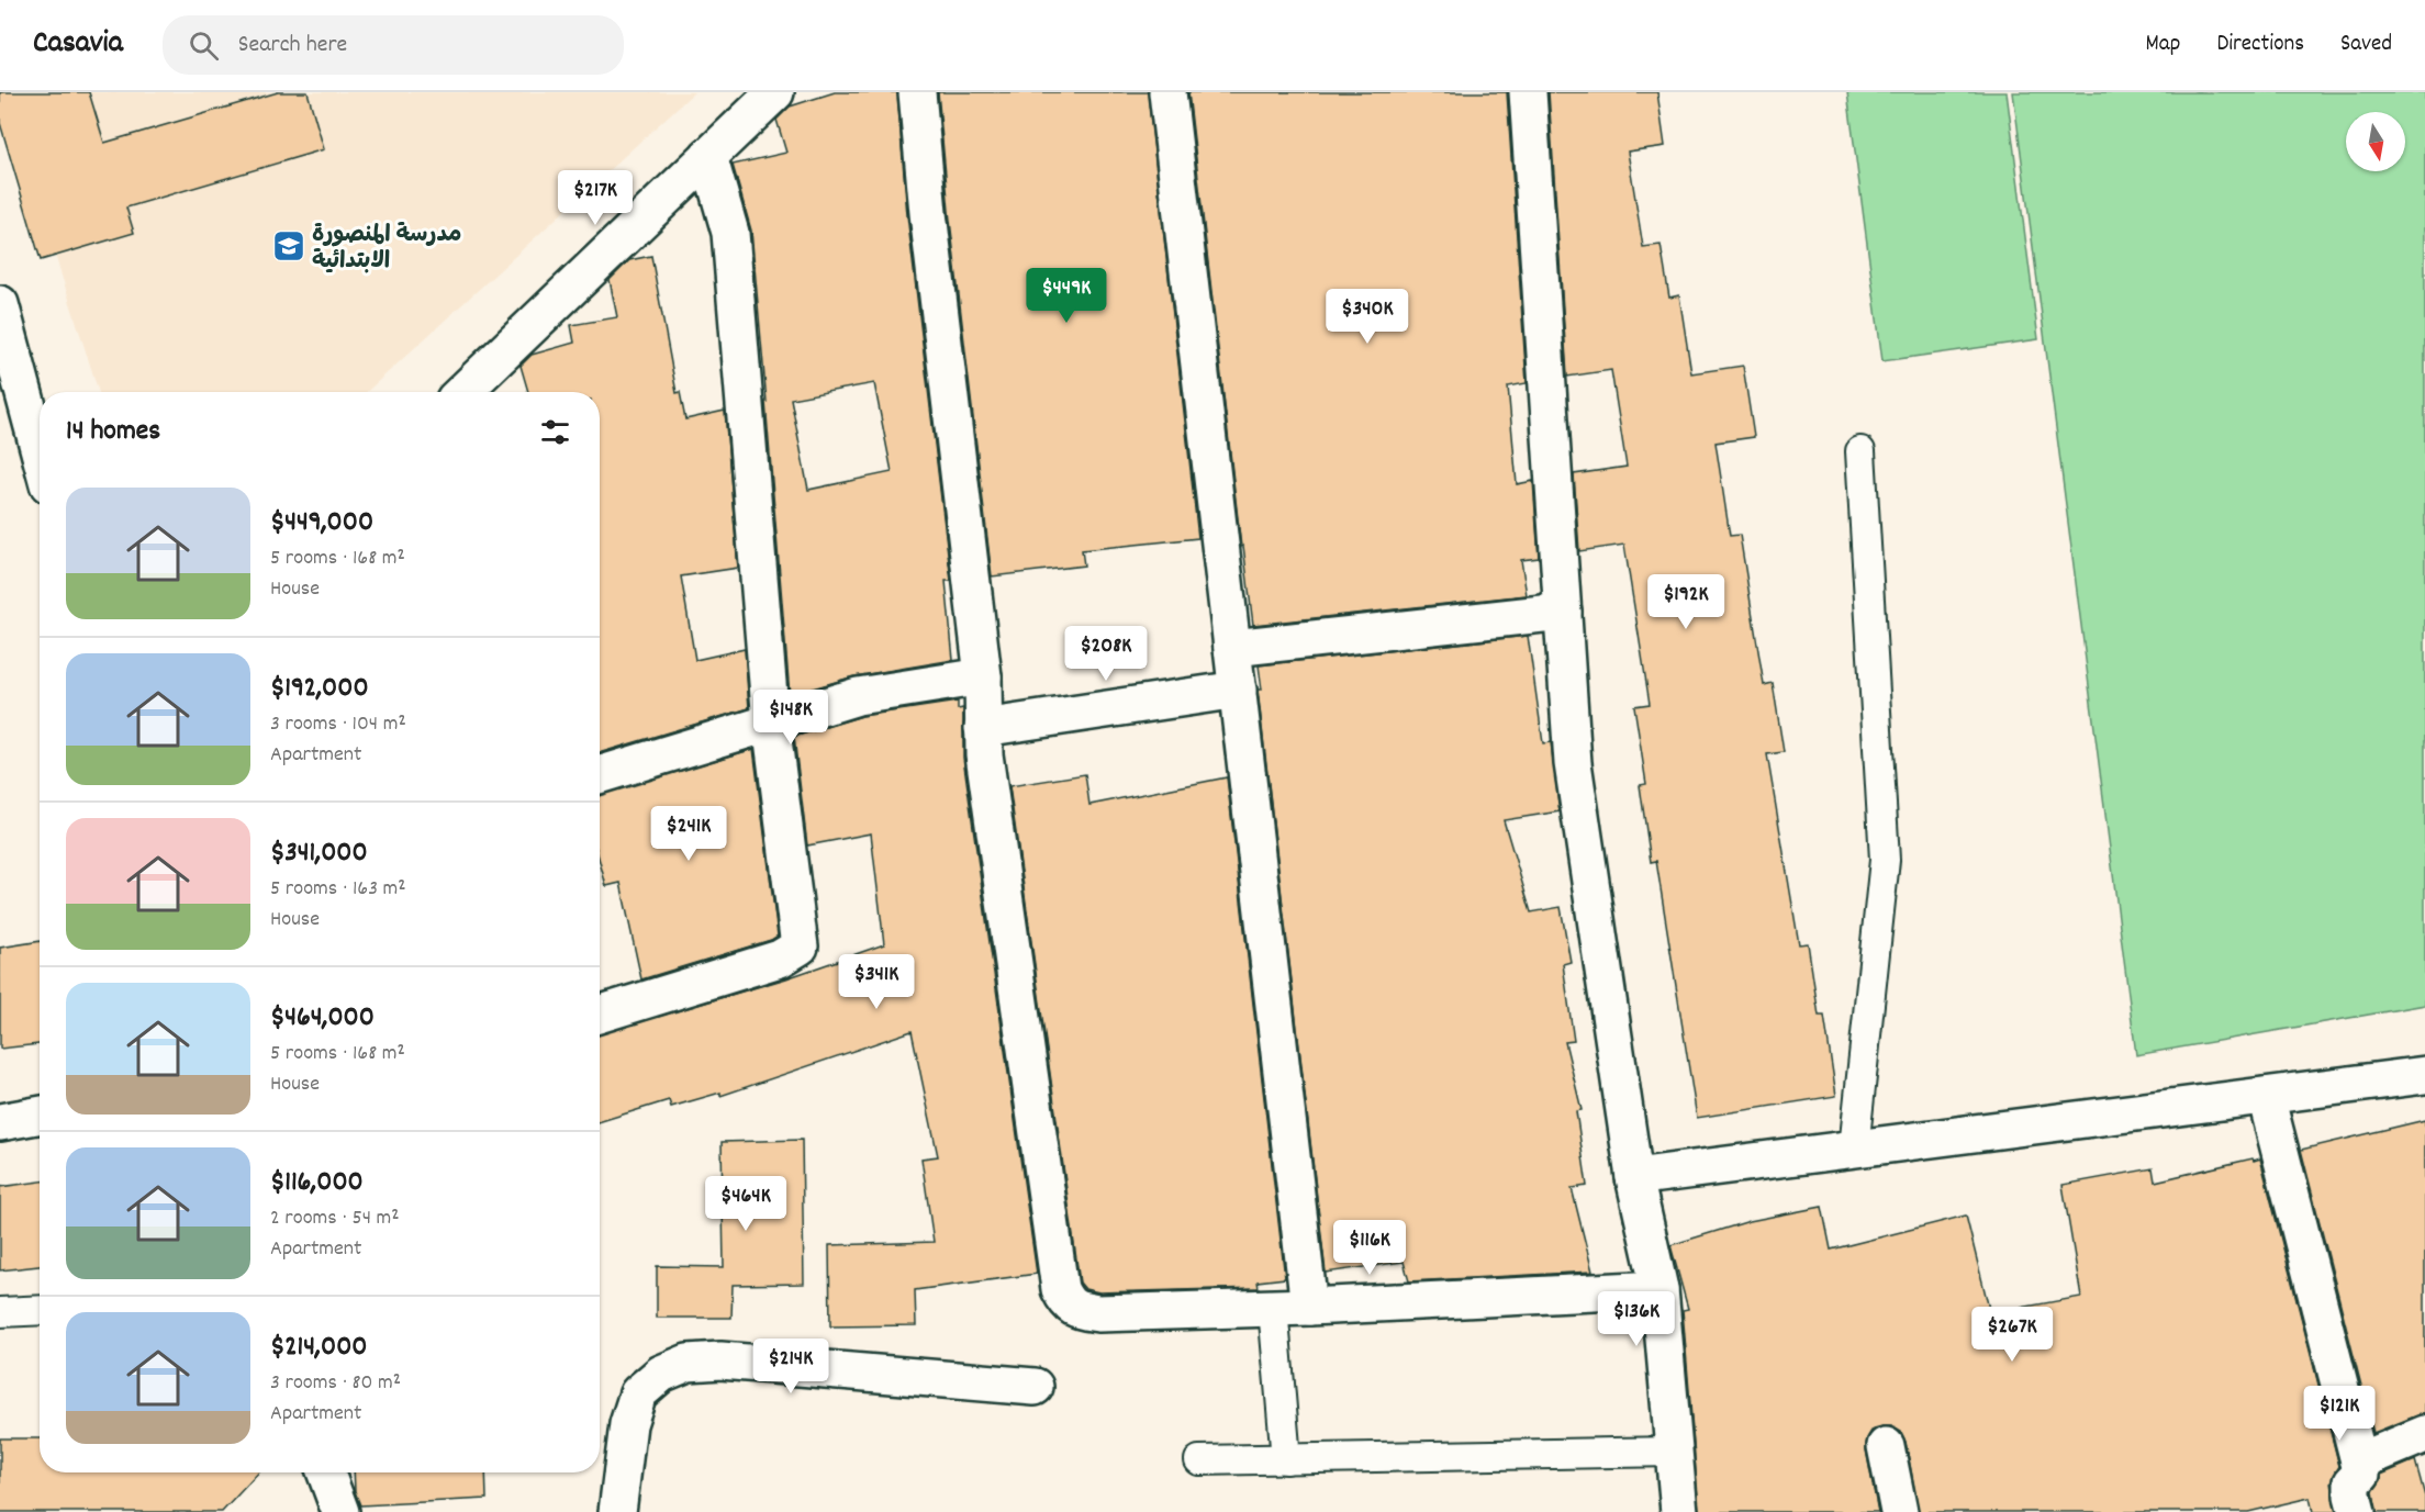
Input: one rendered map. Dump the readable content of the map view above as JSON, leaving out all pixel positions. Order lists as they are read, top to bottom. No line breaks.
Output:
{"places":{"school or university":["مدرسة المنصورة الابتدائية"]},"north":"bottom","page":{"header":"Casavia","search":"Search here","nav":["Map","Directions","Saved"],"price":["$217K","$449K","$340K","$192K","$208K","$148K","$241K","$341K","$464K","$116K","$136K","$267K","$214K","$121K"],"heading":"14 homes","list":[{"name":"$449,000","note":"5 rooms · 168 m² · House"},{"name":"$192,000","note":"3 rooms · 104 m² · Apartment"},{"name":"$341,000","note":"5 rooms · 163 m² · House"},{"name":"$464,000","note":"5 rooms · 168 m² · House"},{"name":"$116,000","note":"2 rooms · 54 m² · Apartment"},{"name":"$214,000","note":"3 rooms · 80 m² · Apartment"}]}}
